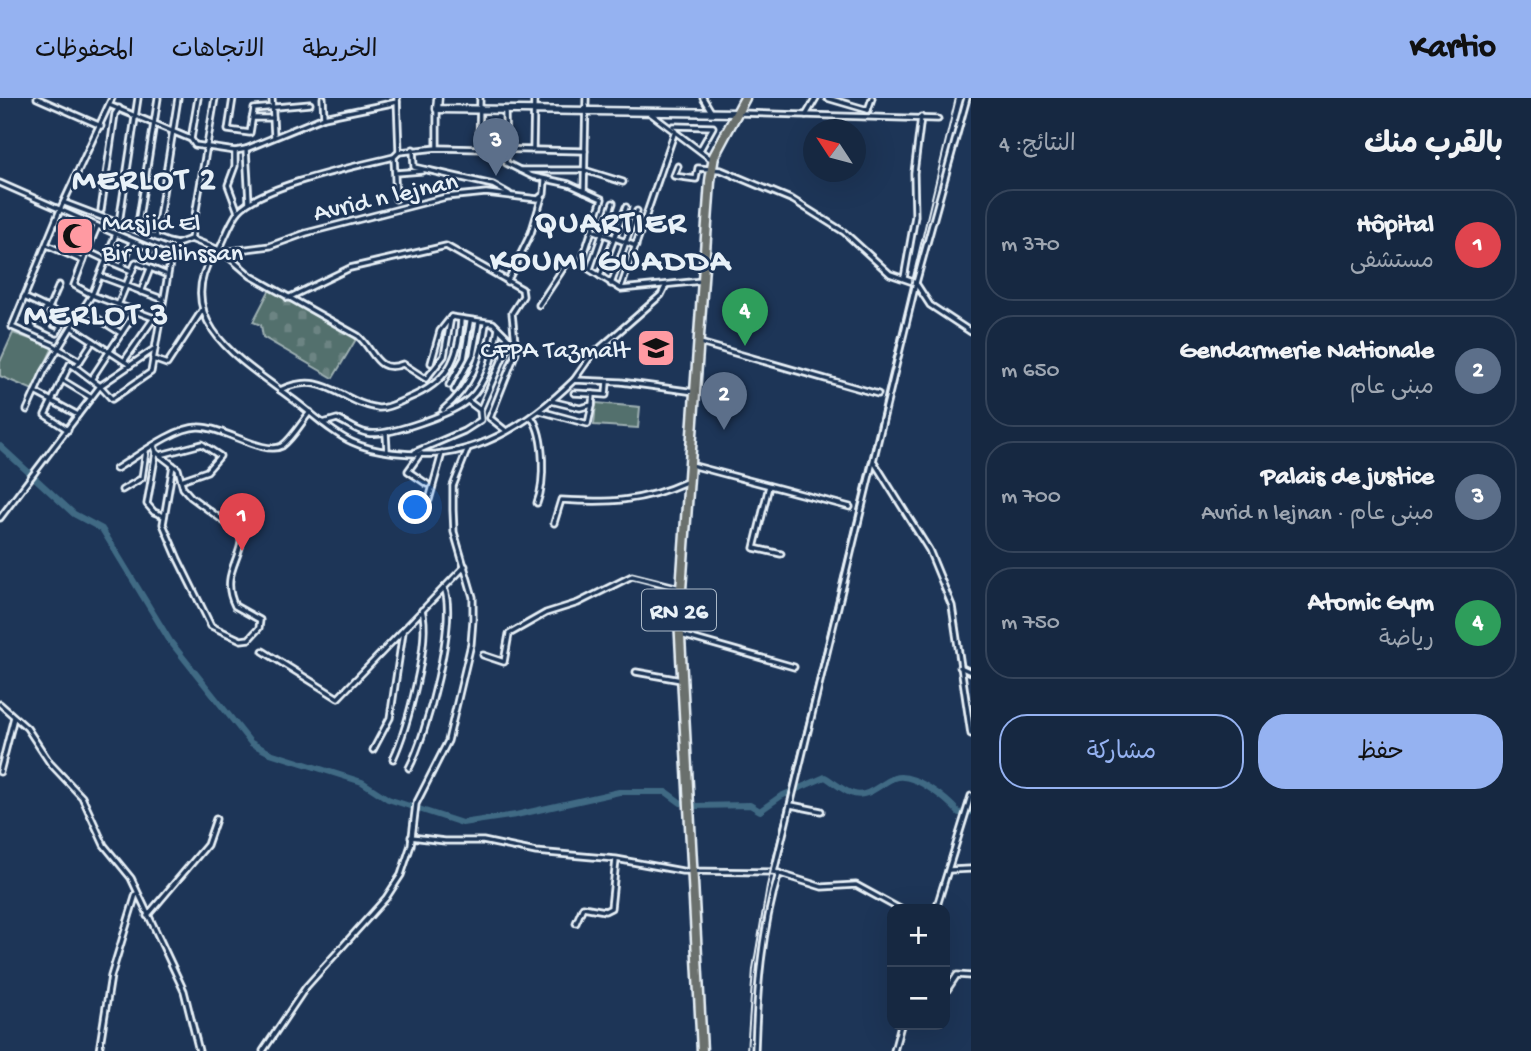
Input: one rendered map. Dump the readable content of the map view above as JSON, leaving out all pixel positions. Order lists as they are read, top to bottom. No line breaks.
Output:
{"streets":{"main road":["RN 26"],"street":["Avrid n lejnan"]},"districts":["MERLOT 2","QUARTIER KOUMI GUADDA","MERLOT 3"],"places":{"mosque":["Masjid El Bir Welihssan"],"school or university":["CFPA Tazmalt"]},"north":"top left","page":{"header":"Kartio","nav":["الخريطة","الاتجاهات","المحفوظات"],"heading":["بالقرب منك","النتائج: 4"],"pins":["3","4","2","1"],"list":[{"mark":"1","name":"Hôpital","note":"مستشفى","value":"370 m"},{"mark":"2","name":"Gendarmerie Nationale","note":"مبنى عام","value":"650 m"},{"mark":"3","name":"Palais de justice","note":"مبنى عام · Avrid n lejnan","value":"700 m"},{"mark":"4","name":"Atomic Gym","note":"رياضة","value":"750 m"}],"buttons":["حفظ","مشاركة"],"map_buttons":["+","−"]}}
